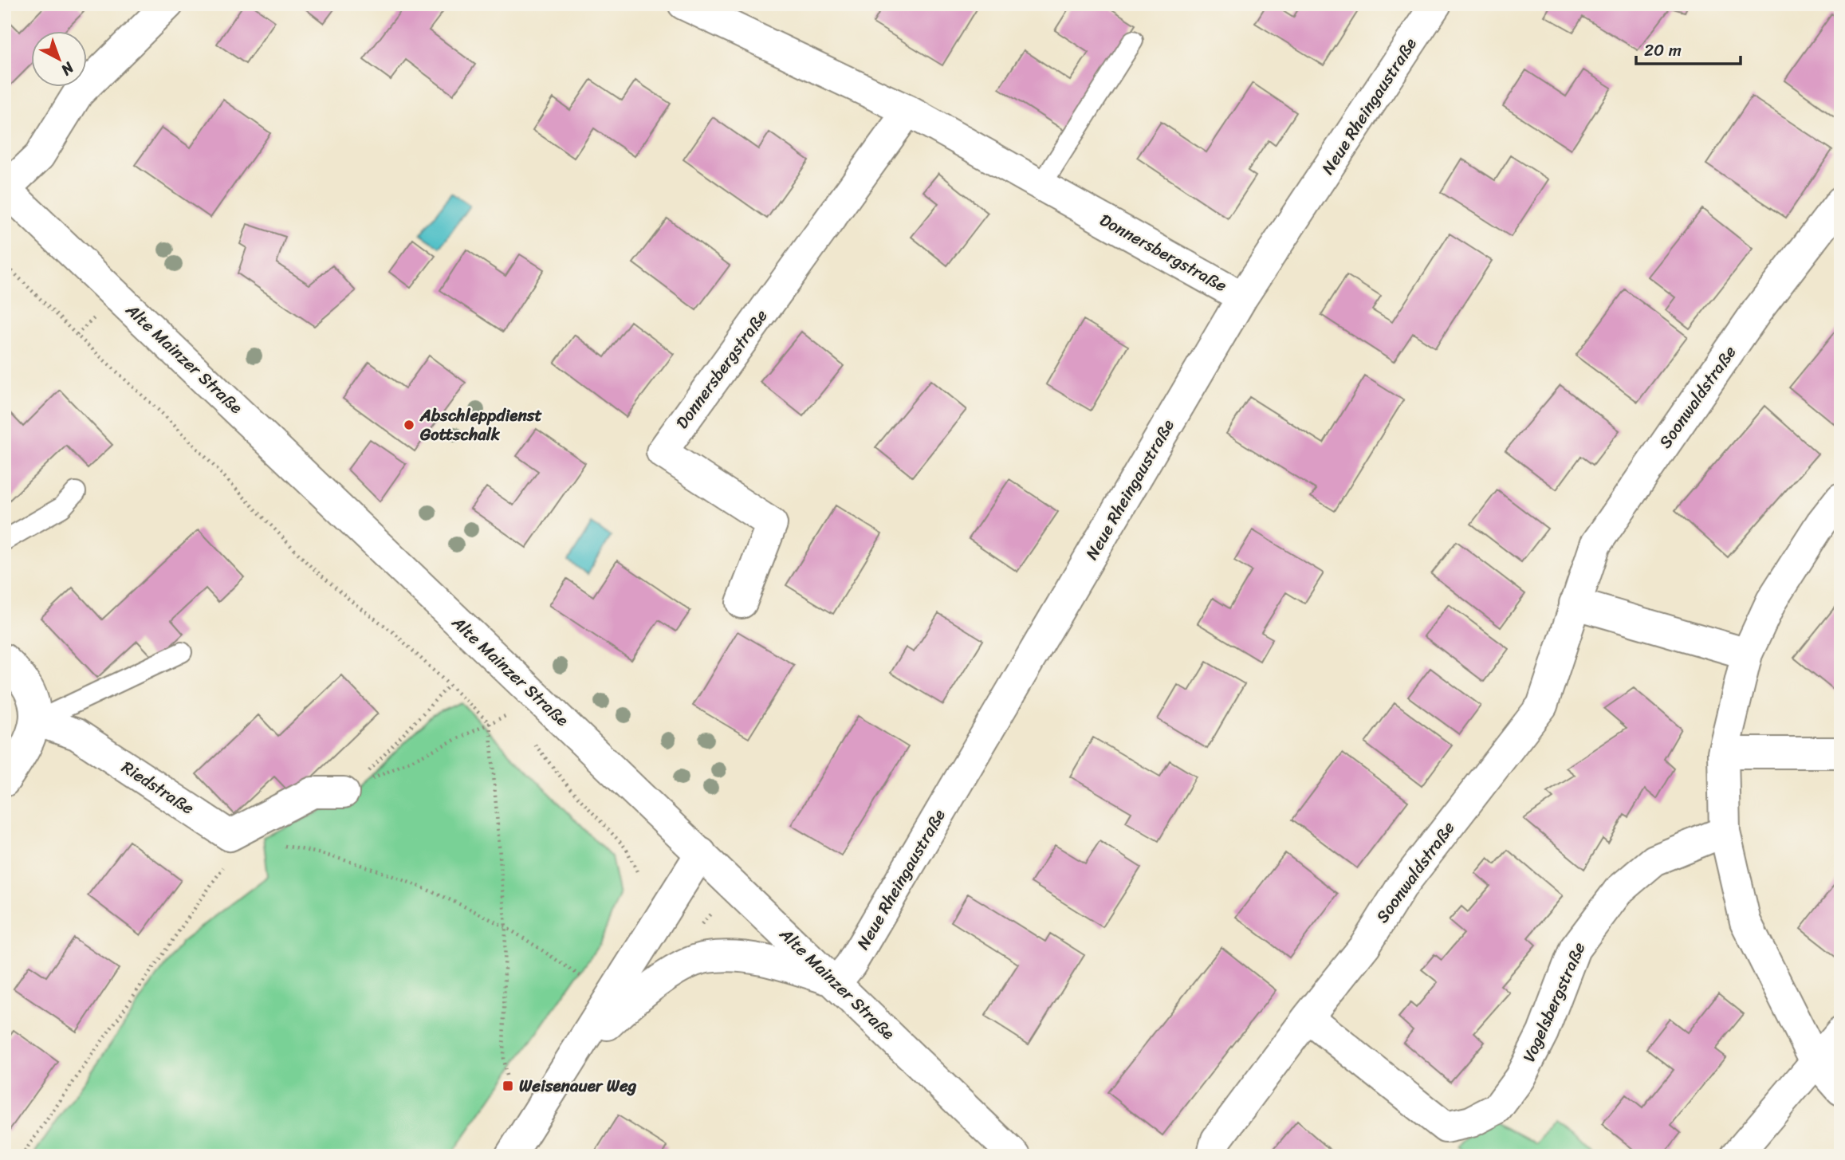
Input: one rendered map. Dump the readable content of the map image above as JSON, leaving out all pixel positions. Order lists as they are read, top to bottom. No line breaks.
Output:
{"streets":{"street":["Neue Rheingaustraße","Donnersbergstraße","Alte Mainzer Straße","Soonwaldstraße","Riedstraße","Vogelsbergstraße"]},"crossings":[["Neue Rheingaustraße","Donnersbergstraße"],["Neue Rheingaustraße","Alte Mainzer Straße"],["Soonwaldstraße","Vogelsbergstraße"]],"places":{"other":["Abschleppdienst Gottschalk"],"transit":["Weisenauer Weg"]},"scale_bar":"20 m","north":"bottom right"}
